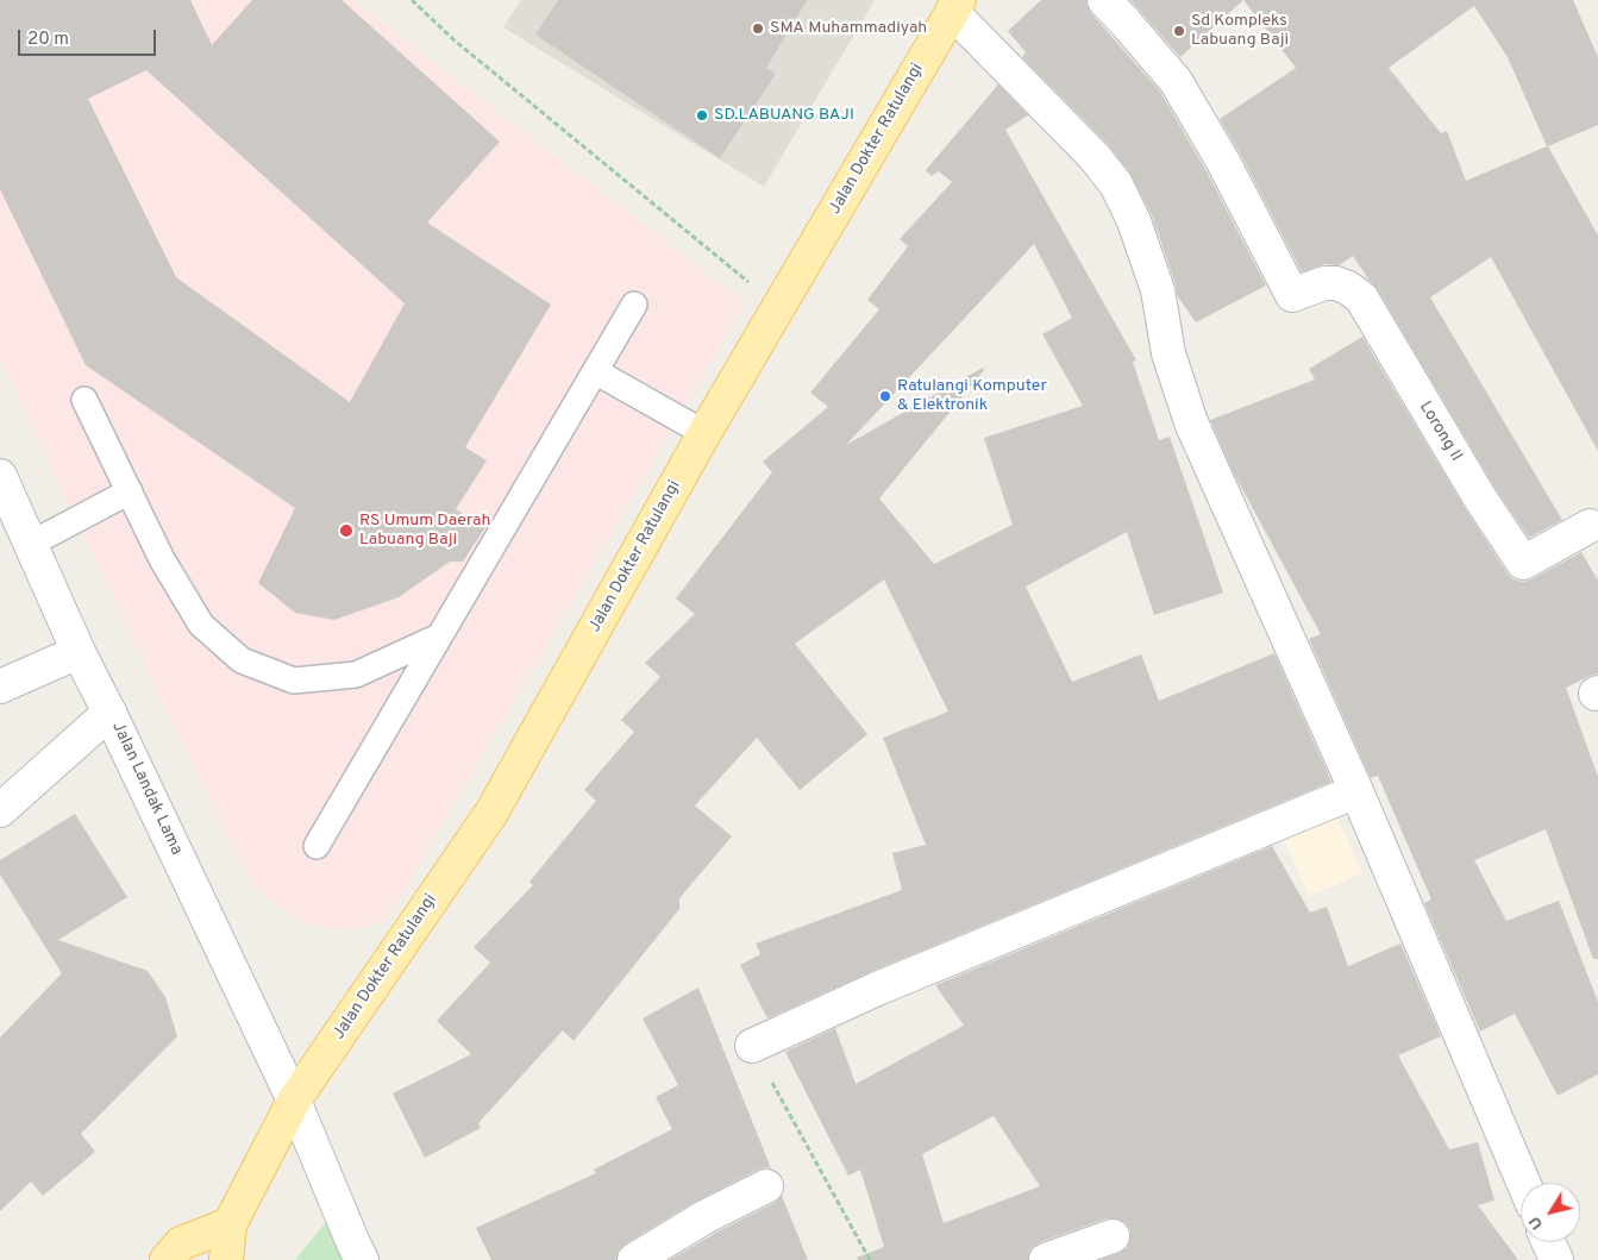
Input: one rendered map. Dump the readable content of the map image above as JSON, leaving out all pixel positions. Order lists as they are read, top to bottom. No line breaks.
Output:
{"streets":{"main road":["Jalan Dokter Ratulangi"],"street":["Lorong II","Jalan Landak Lama"]},"crossings":[["Jalan Dokter Ratulangi","Jalan Landak Lama"]],"places":["SMA Muhammadiyah","Sd Kompleks Labuang Baji","SD.LABUANG BAJI","Ratulangi Komputer & Elektronik","RS Umum Daerah Labuang Baji"],"scale_bar":"20 m","north":"bottom left"}
